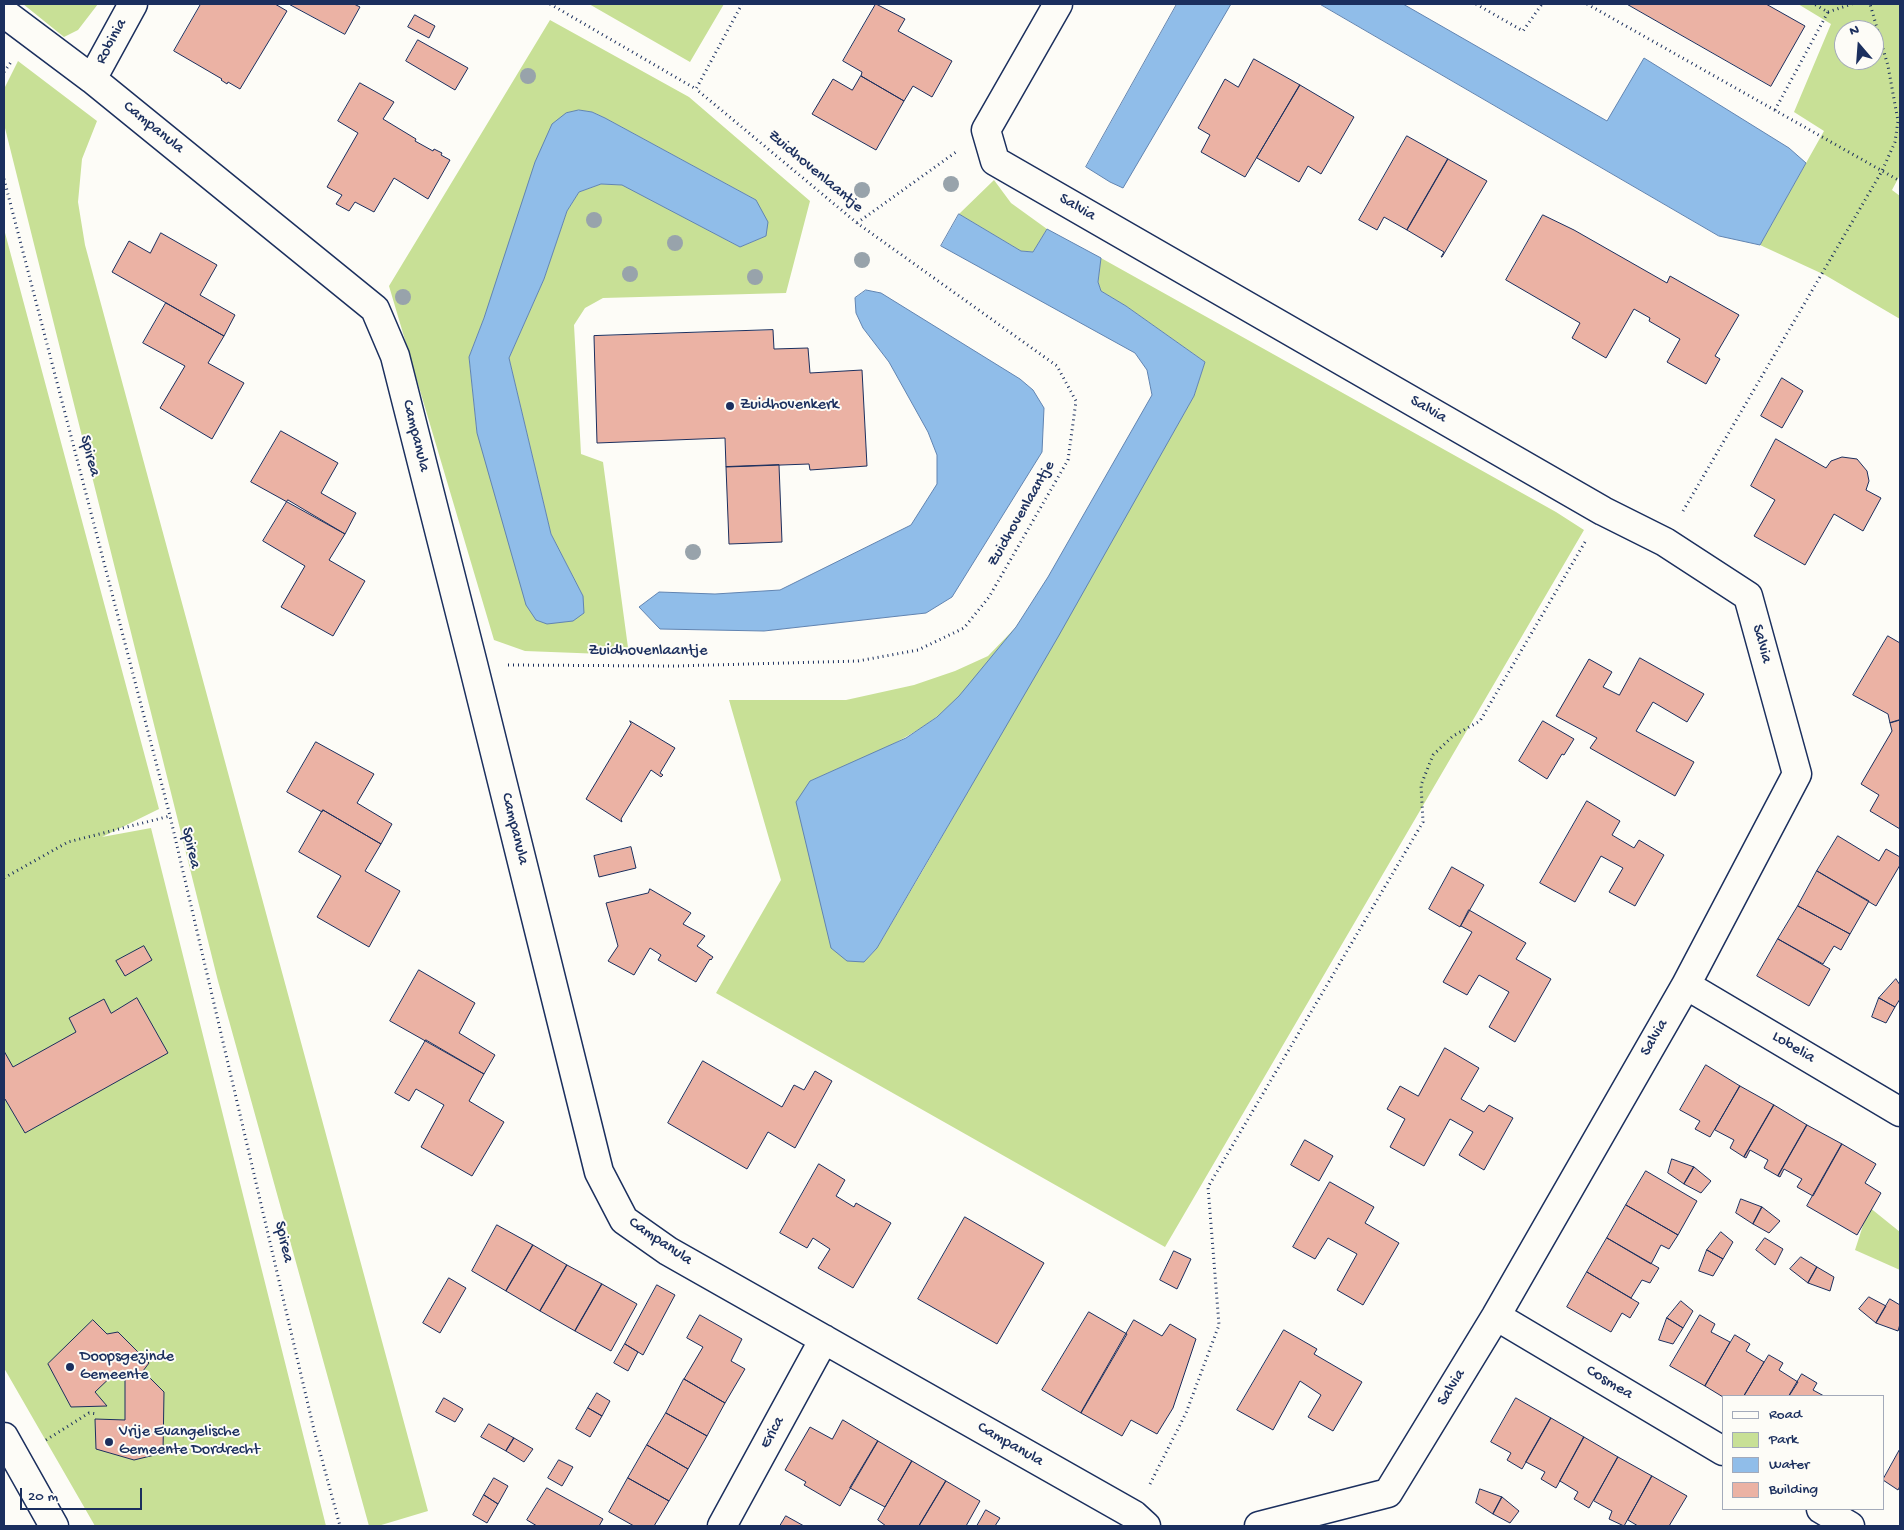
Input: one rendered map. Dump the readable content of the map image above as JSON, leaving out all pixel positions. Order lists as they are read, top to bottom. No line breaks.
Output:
{"streets":{"street":["Robinia","Campanula","Salvia","Lobelia","Cosmea","Erica"],"path":["Zuidhovenlaantje","Spirea"]},"crossings":[["Robinia","Campanula"],["Campanula","Zuidhovenlaantje"],["Campanula","Erica"],["Salvia","Lobelia"],["Salvia","Cosmea"]],"places":["Zuidhovenkerk","Doopsgezinde Gemeente","Vrije Evangelische Gemeente Dordrecht"],"legend":["Road","Park","Water","Building"],"scale_bar":"20 m","north":"top"}
